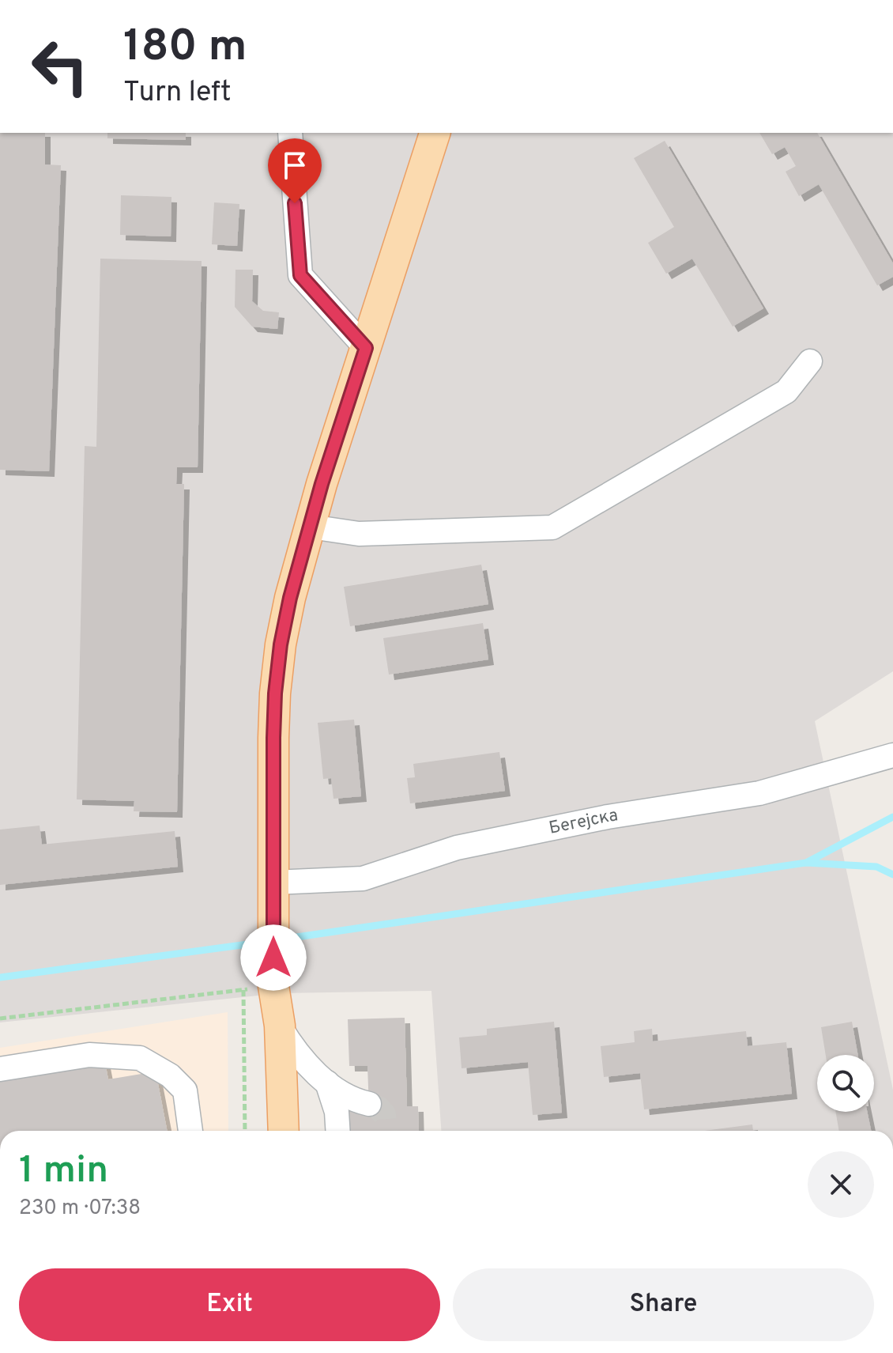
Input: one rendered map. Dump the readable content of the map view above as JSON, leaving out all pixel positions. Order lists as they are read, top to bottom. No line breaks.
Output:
{"streets":{"lane":["Бегејска"]},"page":{"turn":["180 m","Turn left"],"heading":["1 min","230 m · 07:38"],"buttons":["Exit","Share"]}}
